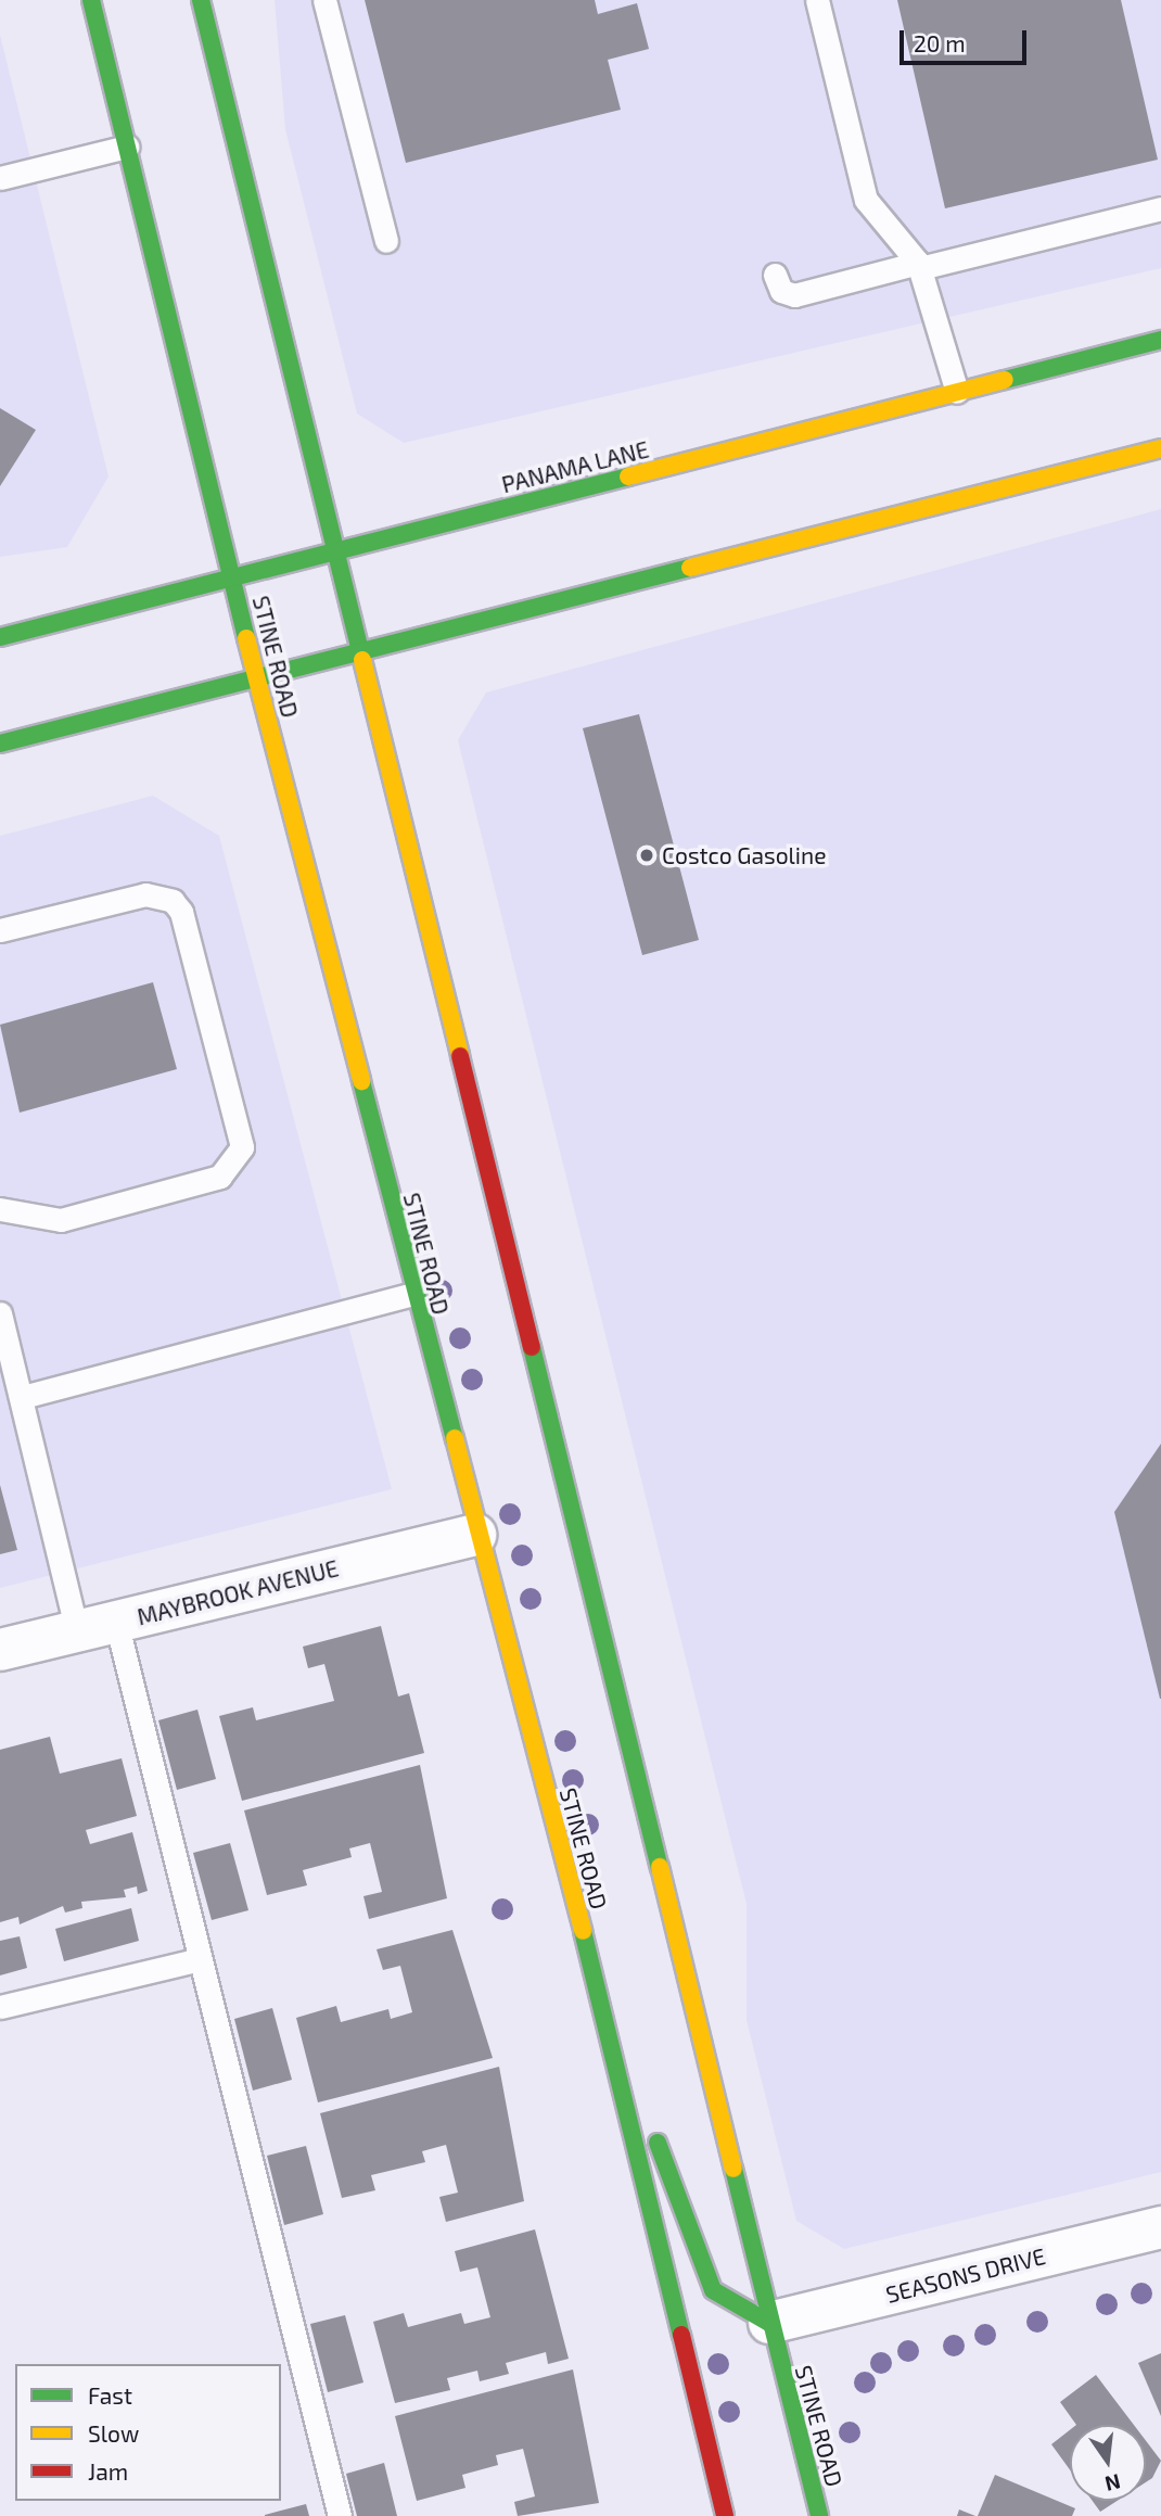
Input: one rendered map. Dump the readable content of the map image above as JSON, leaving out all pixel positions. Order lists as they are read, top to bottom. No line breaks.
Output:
{"streets":{"main road":["PANAMA LANE","STINE ROAD"],"street":["MAYBROOK AVENUE","SEASONS DRIVE"]},"crossings":[["PANAMA LANE","STINE ROAD"],["STINE ROAD","MAYBROOK AVENUE"],["STINE ROAD","SEASONS DRIVE"]],"places":["Costco Gasoline"],"legend":["Fast","Slow","Jam"],"scale_bar":"20 m","north":"bottom"}
